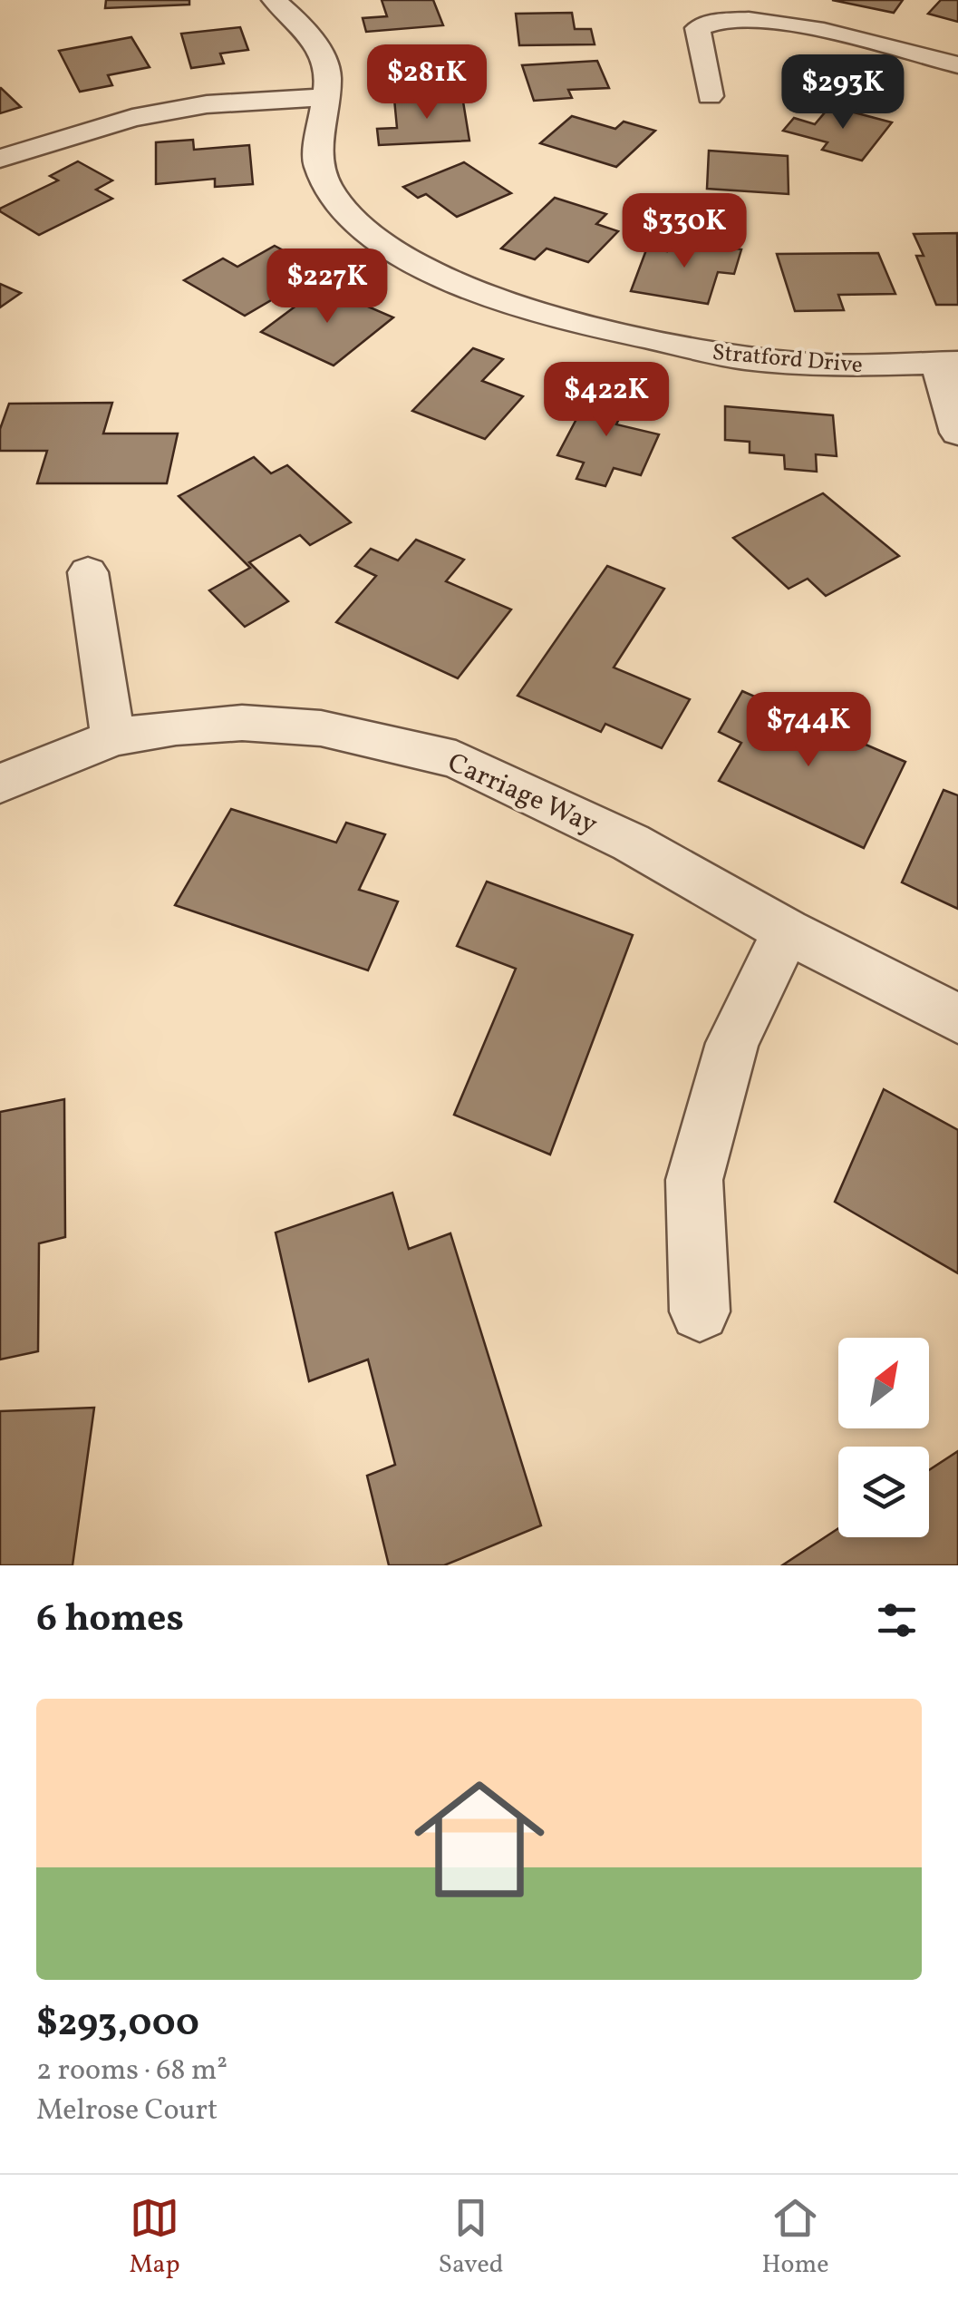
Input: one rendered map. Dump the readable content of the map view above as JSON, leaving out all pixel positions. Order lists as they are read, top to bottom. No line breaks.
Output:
{"streets":{"street":["Stratford Drive","Carriage Way"]},"north":"top right","page":{"price":["$281K","$293K","$330K","$227K","$422K","$744K"],"heading":"6 homes","list":[{"name":"$293,000","note":"2 rooms · 68 m² · Melrose Court"}],"tabs":["Map","Saved","Home"]}}
